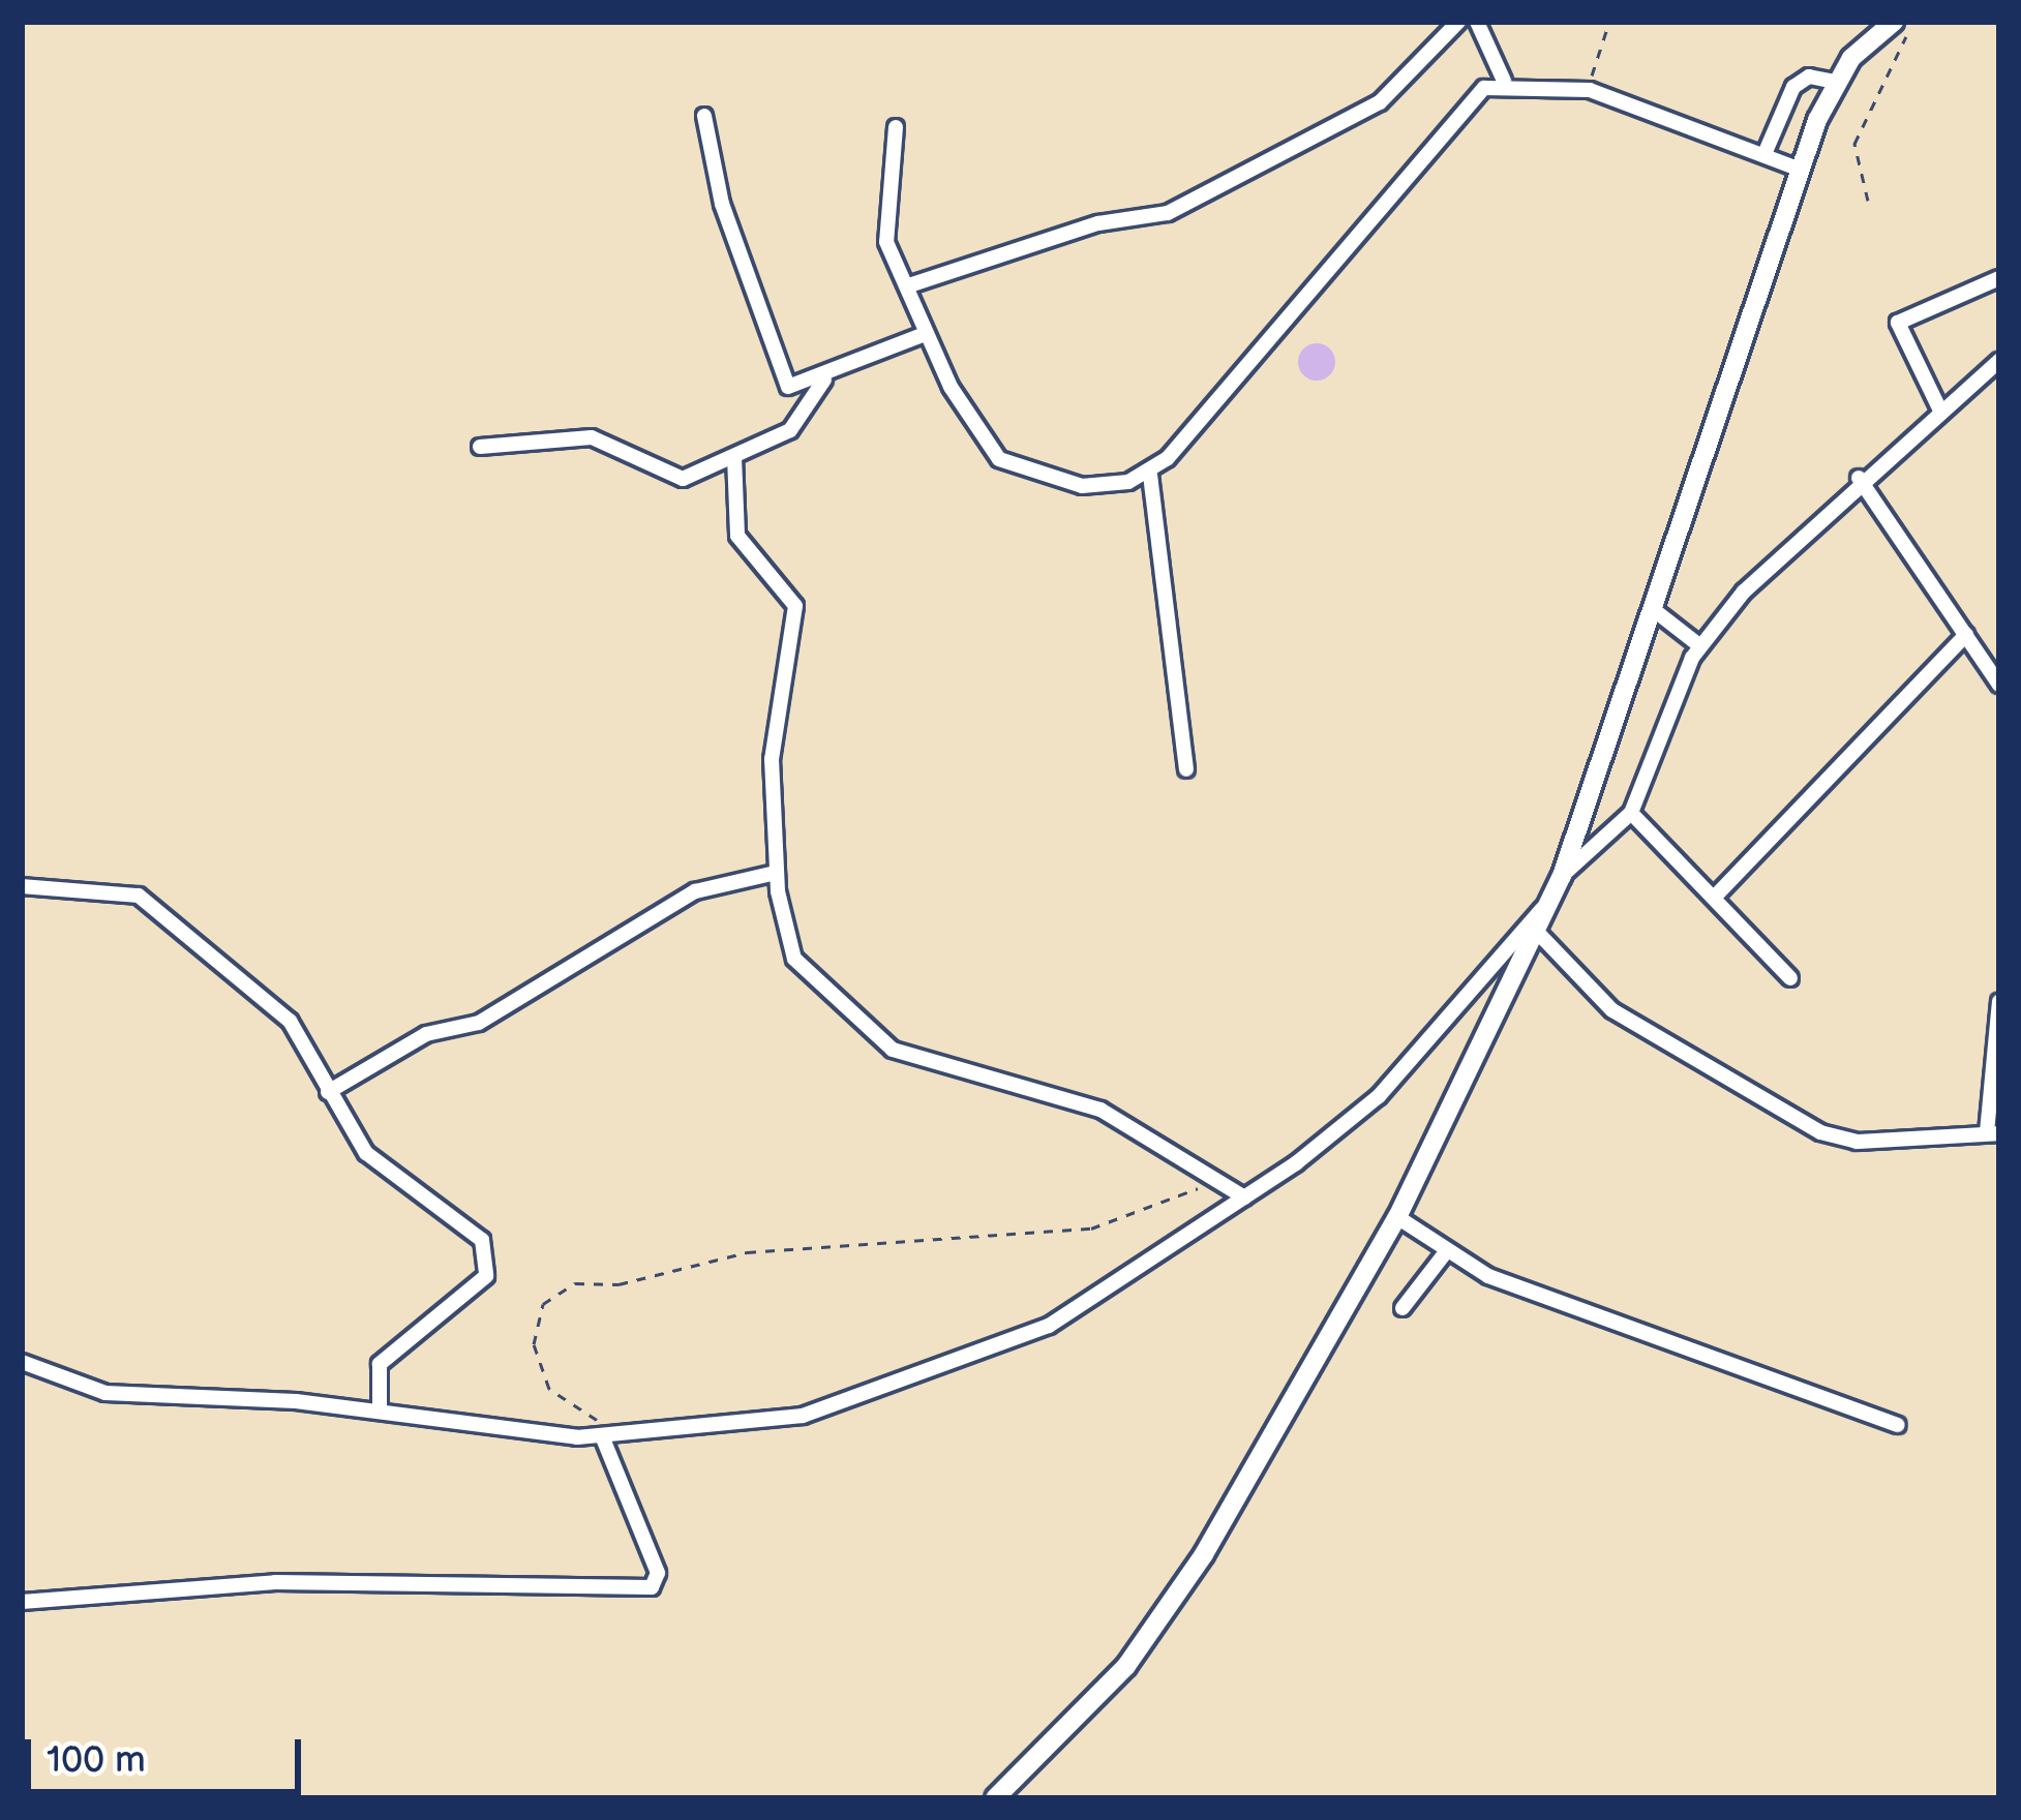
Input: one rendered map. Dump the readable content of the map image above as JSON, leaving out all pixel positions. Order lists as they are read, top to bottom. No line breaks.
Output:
{"scale_bar":"100 m"}
